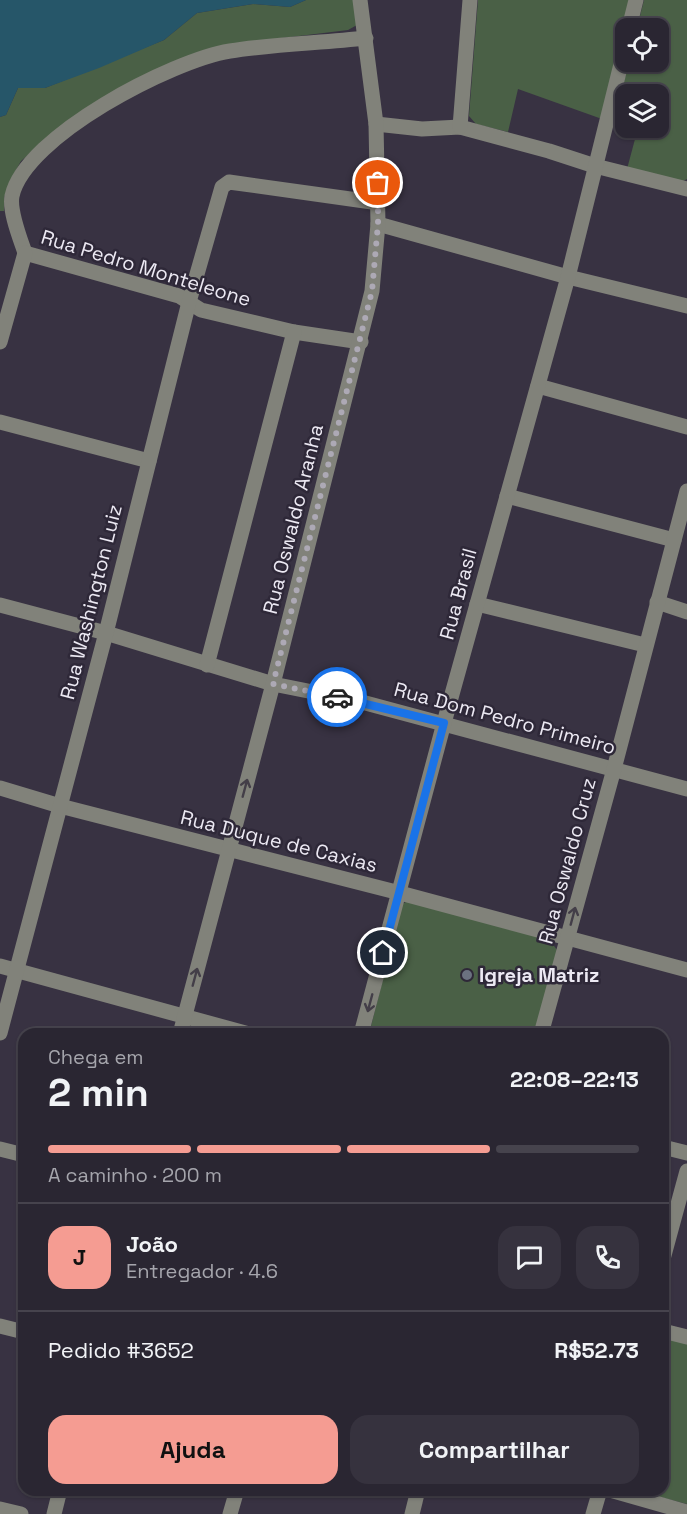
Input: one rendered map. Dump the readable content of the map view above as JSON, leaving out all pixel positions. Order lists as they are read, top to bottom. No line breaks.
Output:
{"streets":{"street":["Rua Pedro Monteleone","Rua Oswaldo Aranha","Rua Brasil","Rua Washington Luiz","Rua Dom Pedro Primeiro","Rua Duque de Caxias","Rua Oswaldo Cruz"]},"crossings":[["Rua Pedro Monteleone","Rua Oswaldo Aranha"],["Rua Pedro Monteleone","Rua Washington Luiz"],["Rua Oswaldo Aranha","Rua Washington Luiz"],["Rua Oswaldo Aranha","Rua Dom Pedro Primeiro"],["Rua Oswaldo Aranha","Rua Duque de Caxias"],["Rua Brasil","Rua Dom Pedro Primeiro"],["Rua Brasil","Rua Duque de Caxias"],["Rua Washington Luiz","Rua Dom Pedro Primeiro"],["Rua Washington Luiz","Rua Duque de Caxias"],["Rua Dom Pedro Primeiro","Rua Oswaldo Cruz"],["Rua Duque de Caxias","Rua Oswaldo Cruz"]],"places":["Igreja Matriz"],"page":{"heading":["2 min","Chega em","22:08–22:13"],"panel":["João","Entregador · 4.6","Pedido #3652","R$52.73"],"bar":"A caminho · 200 m","round":"J","buttons":["Ajuda","Compartilhar"]}}
